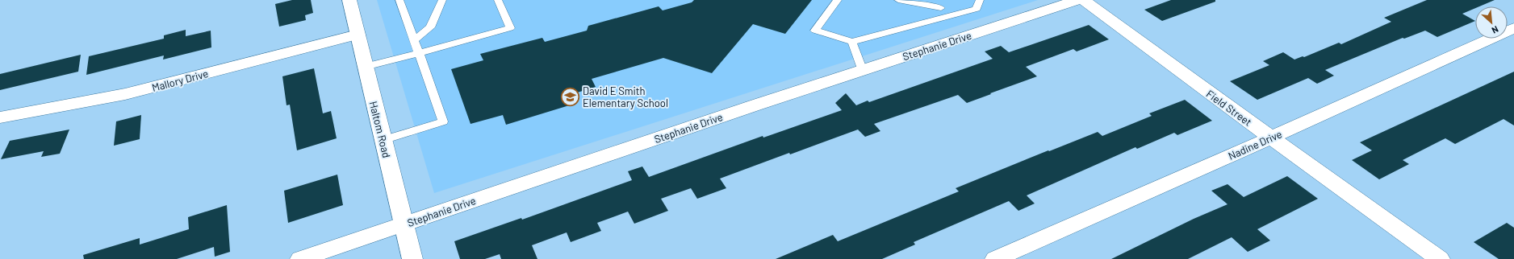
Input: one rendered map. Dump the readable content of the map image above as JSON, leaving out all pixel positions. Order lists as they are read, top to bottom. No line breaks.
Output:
{"streets":{"street":["Stephanie Drive","Mallory Drive","Field Street","Haltom Road","Nadine Drive"]},"crossings":[["Stephanie Drive","Haltom Road"],["Mallory Drive","Haltom Road"],["Field Street","Nadine Drive"]],"places":{"school or university":["David E Smith Elementary School"]},"north":"bottom right"}
